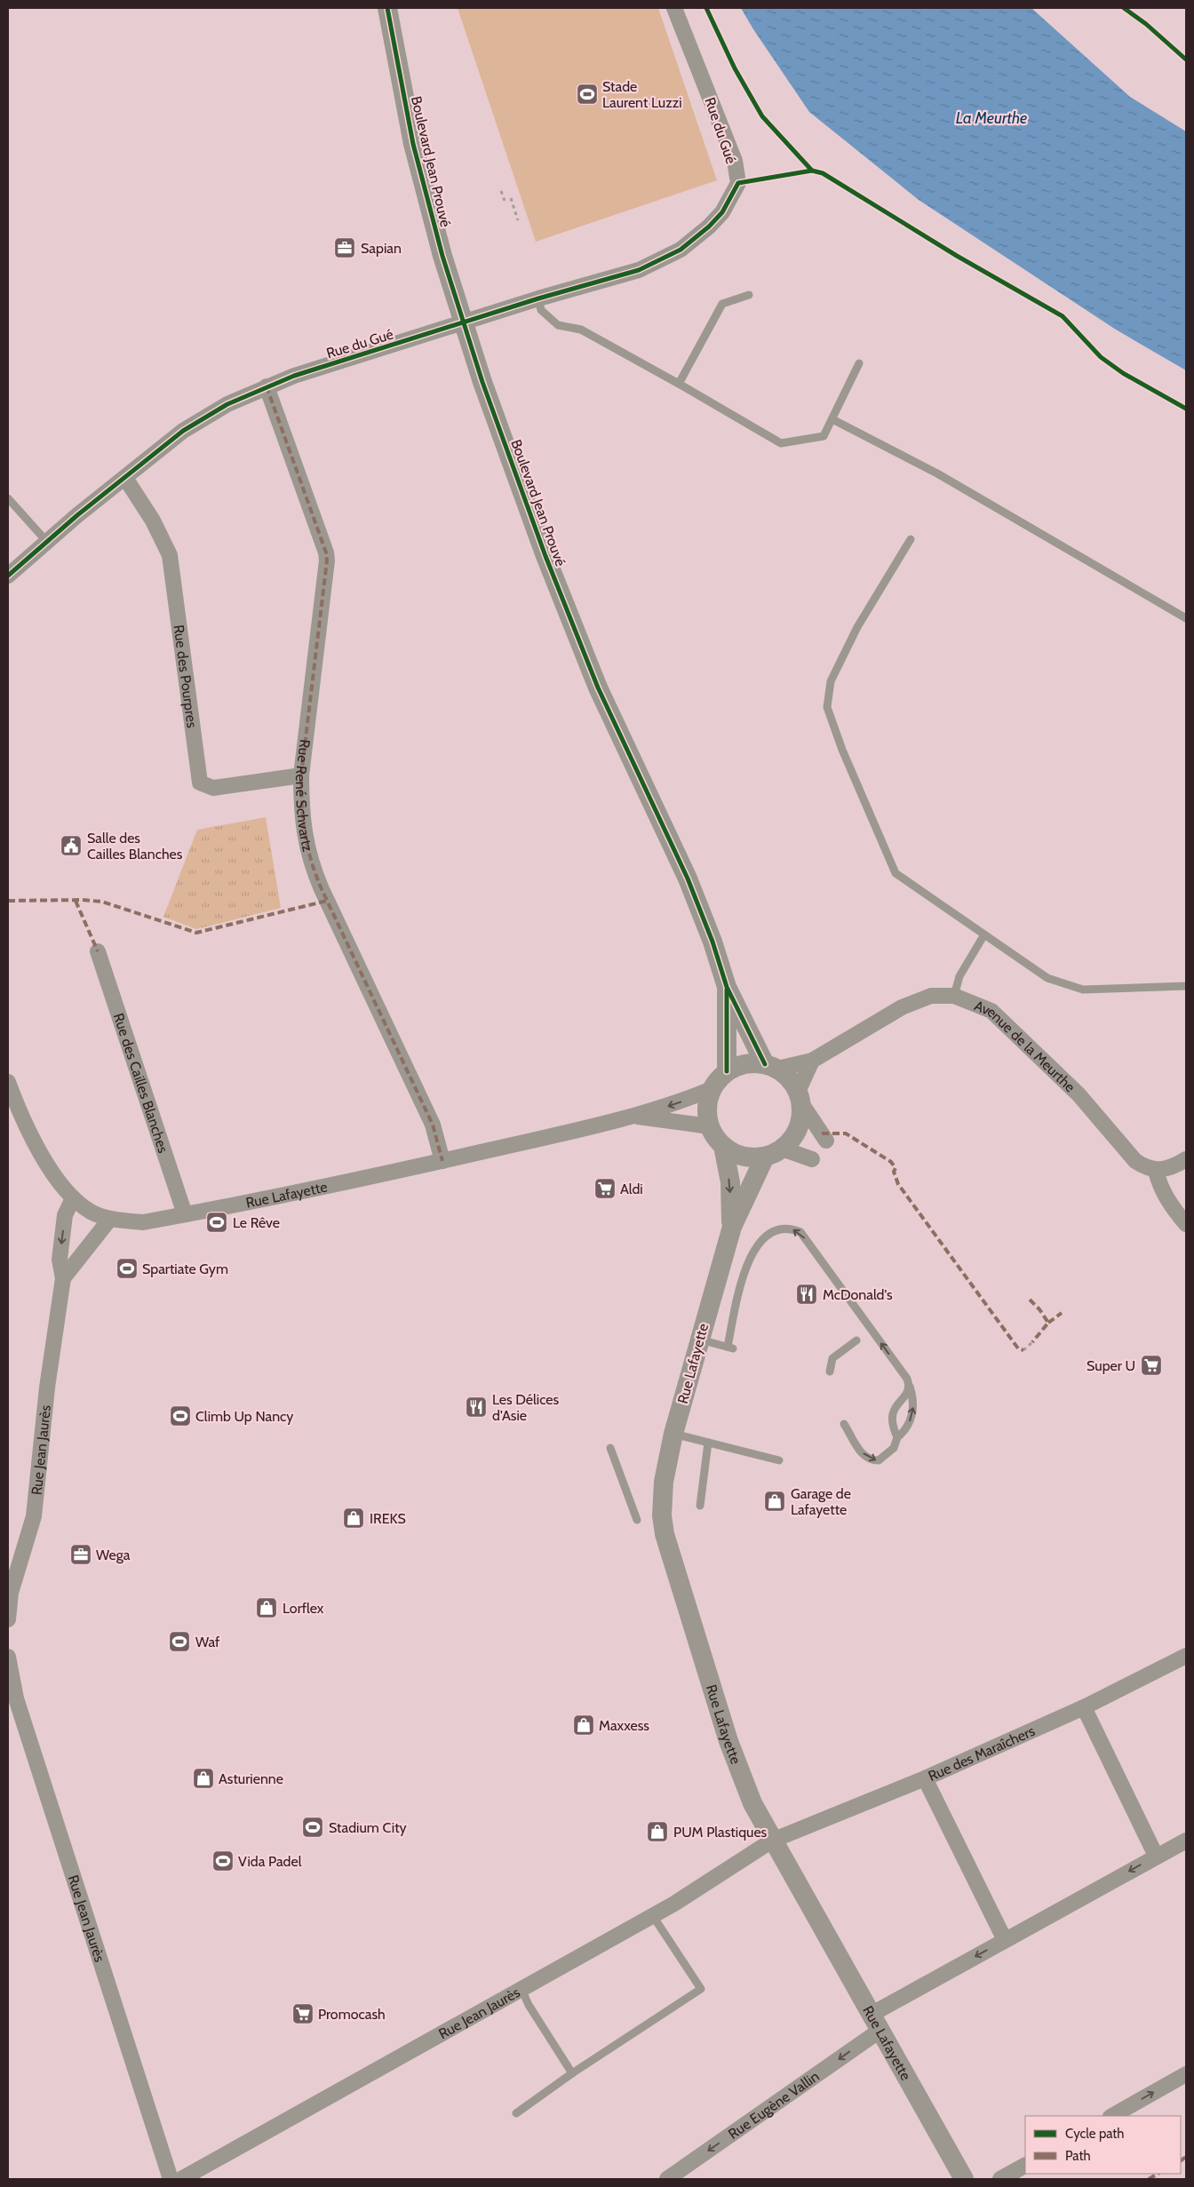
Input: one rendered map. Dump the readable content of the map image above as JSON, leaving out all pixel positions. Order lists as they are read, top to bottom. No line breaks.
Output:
{"streets":{"street":["Rue du Gué","Boulevard Jean Prouvé","Rue des Pourpres","Rue René Schvartz","Avenue de la Meurthe","Rue des Cailles Blanches","Rue Lafayette","Rue Jean Jaurès","Rue des Maraîchers","Rue Eugène Vallin"]},"crossings":[["Rue du Gué","Boulevard Jean Prouvé"],["Rue du Gué","Rue des Pourpres"],["Rue du Gué","Rue René Schvartz"],["Boulevard Jean Prouvé","Avenue de la Meurthe"],["Boulevard Jean Prouvé","Rue Lafayette"],["Rue des Pourpres","Rue René Schvartz"],["Rue René Schvartz","Rue Lafayette"],["Avenue de la Meurthe","Rue Lafayette"],["Rue des Cailles Blanches","Rue Lafayette"],["Rue Lafayette","Rue Jean Jaurès"],["Rue Lafayette","Rue des Maraîchers"],["Rue Lafayette","Rue Eugène Vallin"],["Rue Jean Jaurès","Rue des Maraîchers"]],"one_way":["Rue Eugène Vallin"],"water":["La Meurthe"],"places":{"sports":["Stade Laurent Luzzi","Le Rêve","Spartiate Gym","Climb Up Nancy","Waf","Stadium City","Vida Padel"],"office":["Sapian","Wega"],"public building":["Salle des Cailles Blanches"],"supermarket":["Aldi","Super U","Promocash"],"restaurant":["McDonald's","Les Délices d'Asie"],"shop":["Garage de Lafayette","IREKS","Lorflex","Maxxess","Asturienne","PUM Plastiques"]},"legend":["Cycle path","Path"]}
